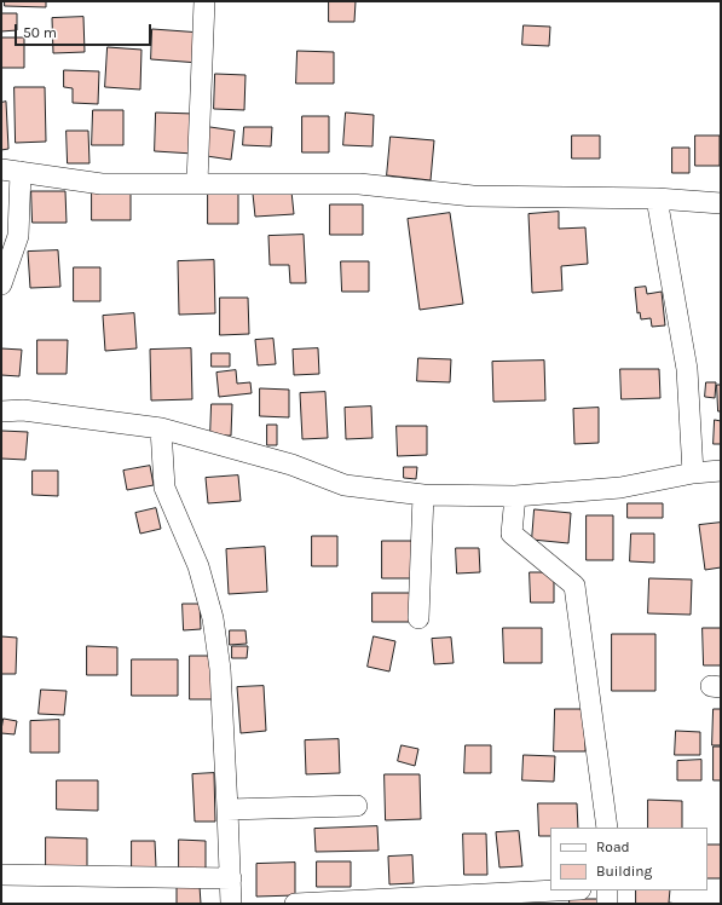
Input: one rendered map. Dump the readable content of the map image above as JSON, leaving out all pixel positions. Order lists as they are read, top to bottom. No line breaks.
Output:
{"legend":["Road","Building"],"scale_bar":"50 m"}
